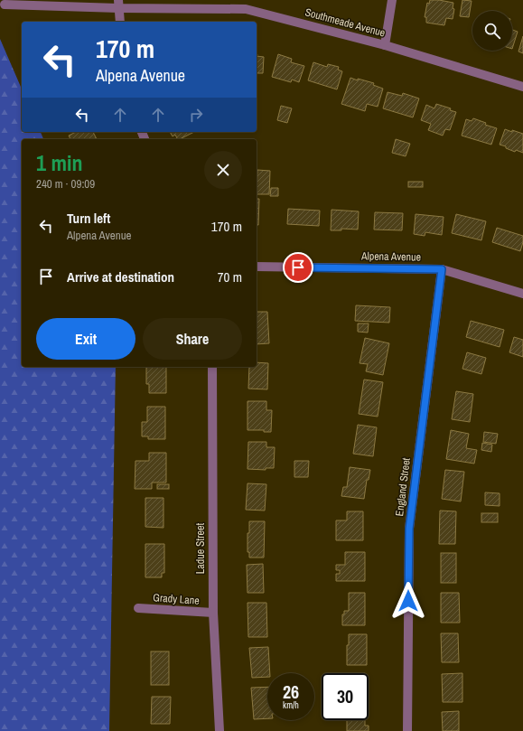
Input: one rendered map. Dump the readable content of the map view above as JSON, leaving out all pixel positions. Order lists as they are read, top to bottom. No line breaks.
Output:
{"streets":{"street":["Southmeade Avenue","Alpena Avenue","England Street","Ladue Street","Grady Lane"]},"crossings":[["Alpena Avenue","England Street"],["Ladue Street","Grady Lane"]],"page":{"turn":["170 m","Alpena Avenue"],"heading":["1 min","240 m · 09:09"],"list":[{"name":"Turn left","note":"Alpena Avenue","value":"170 m"},{"name":"Arrive at destination","value":"70 m"}],"buttons":["Exit","Share"],"speed":"26 km/h","limit":"30"}}
